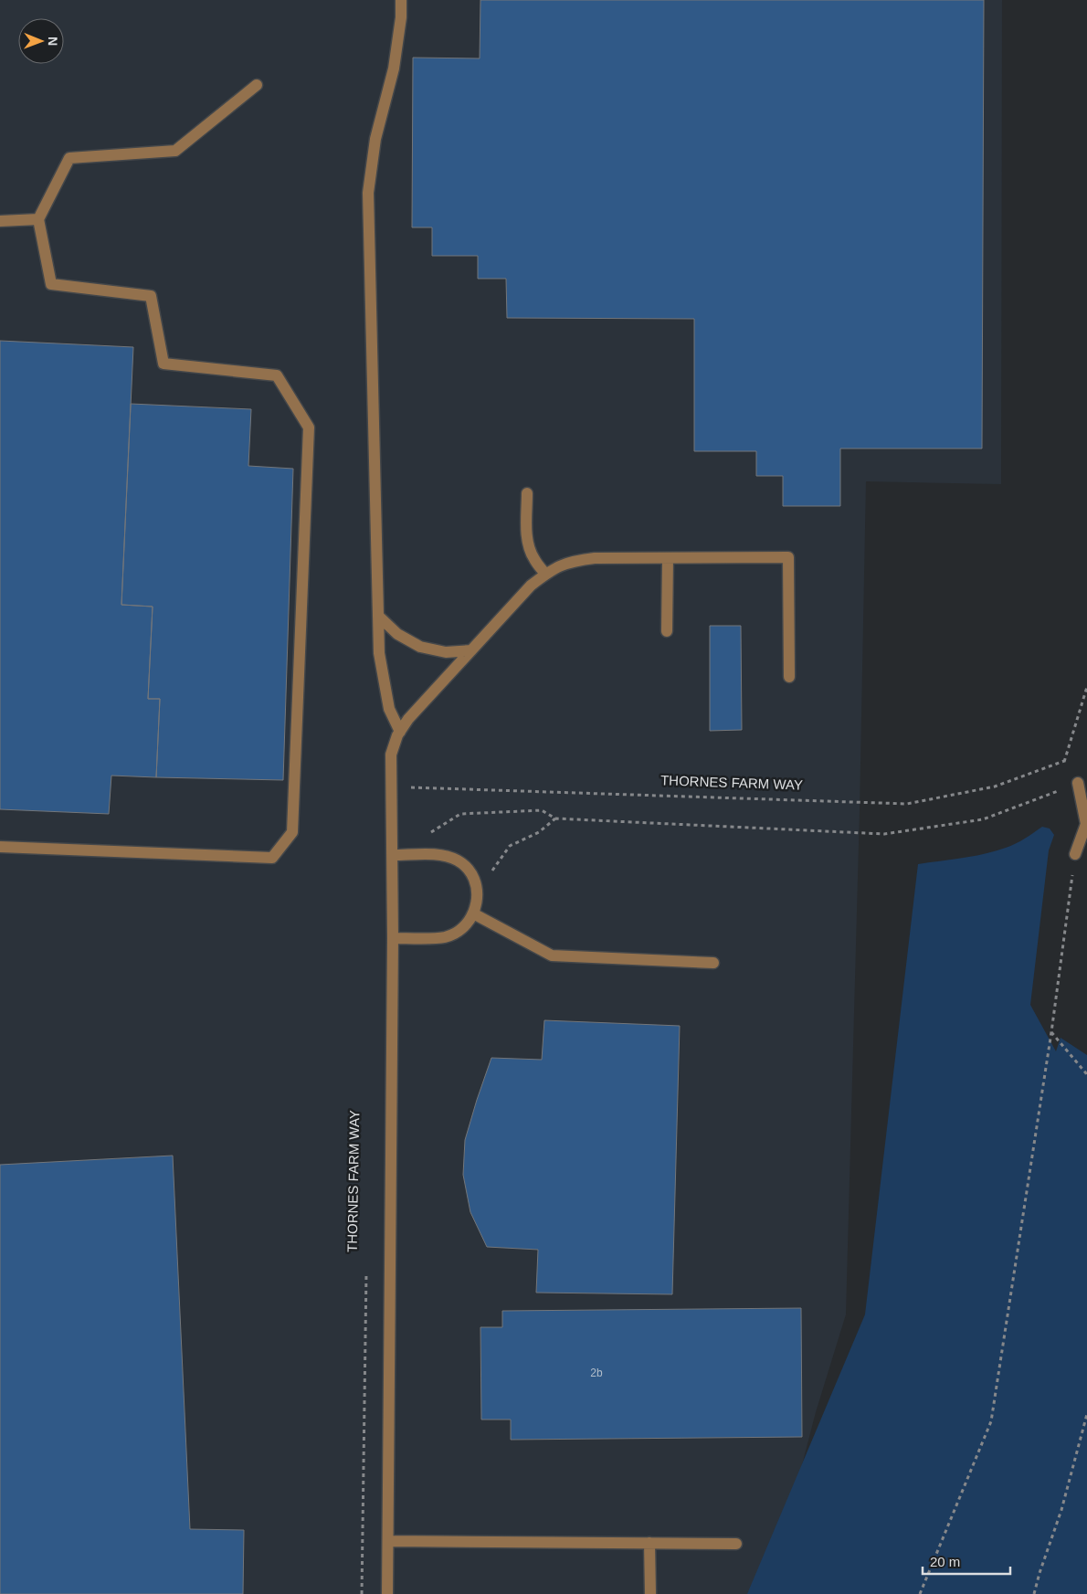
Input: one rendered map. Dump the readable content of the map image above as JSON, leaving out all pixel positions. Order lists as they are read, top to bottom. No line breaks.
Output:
{"streets":{"path":["THORNES FARM WAY"]},"house_numbers":["2b"],"scale_bar":"20 m","north":"right"}
